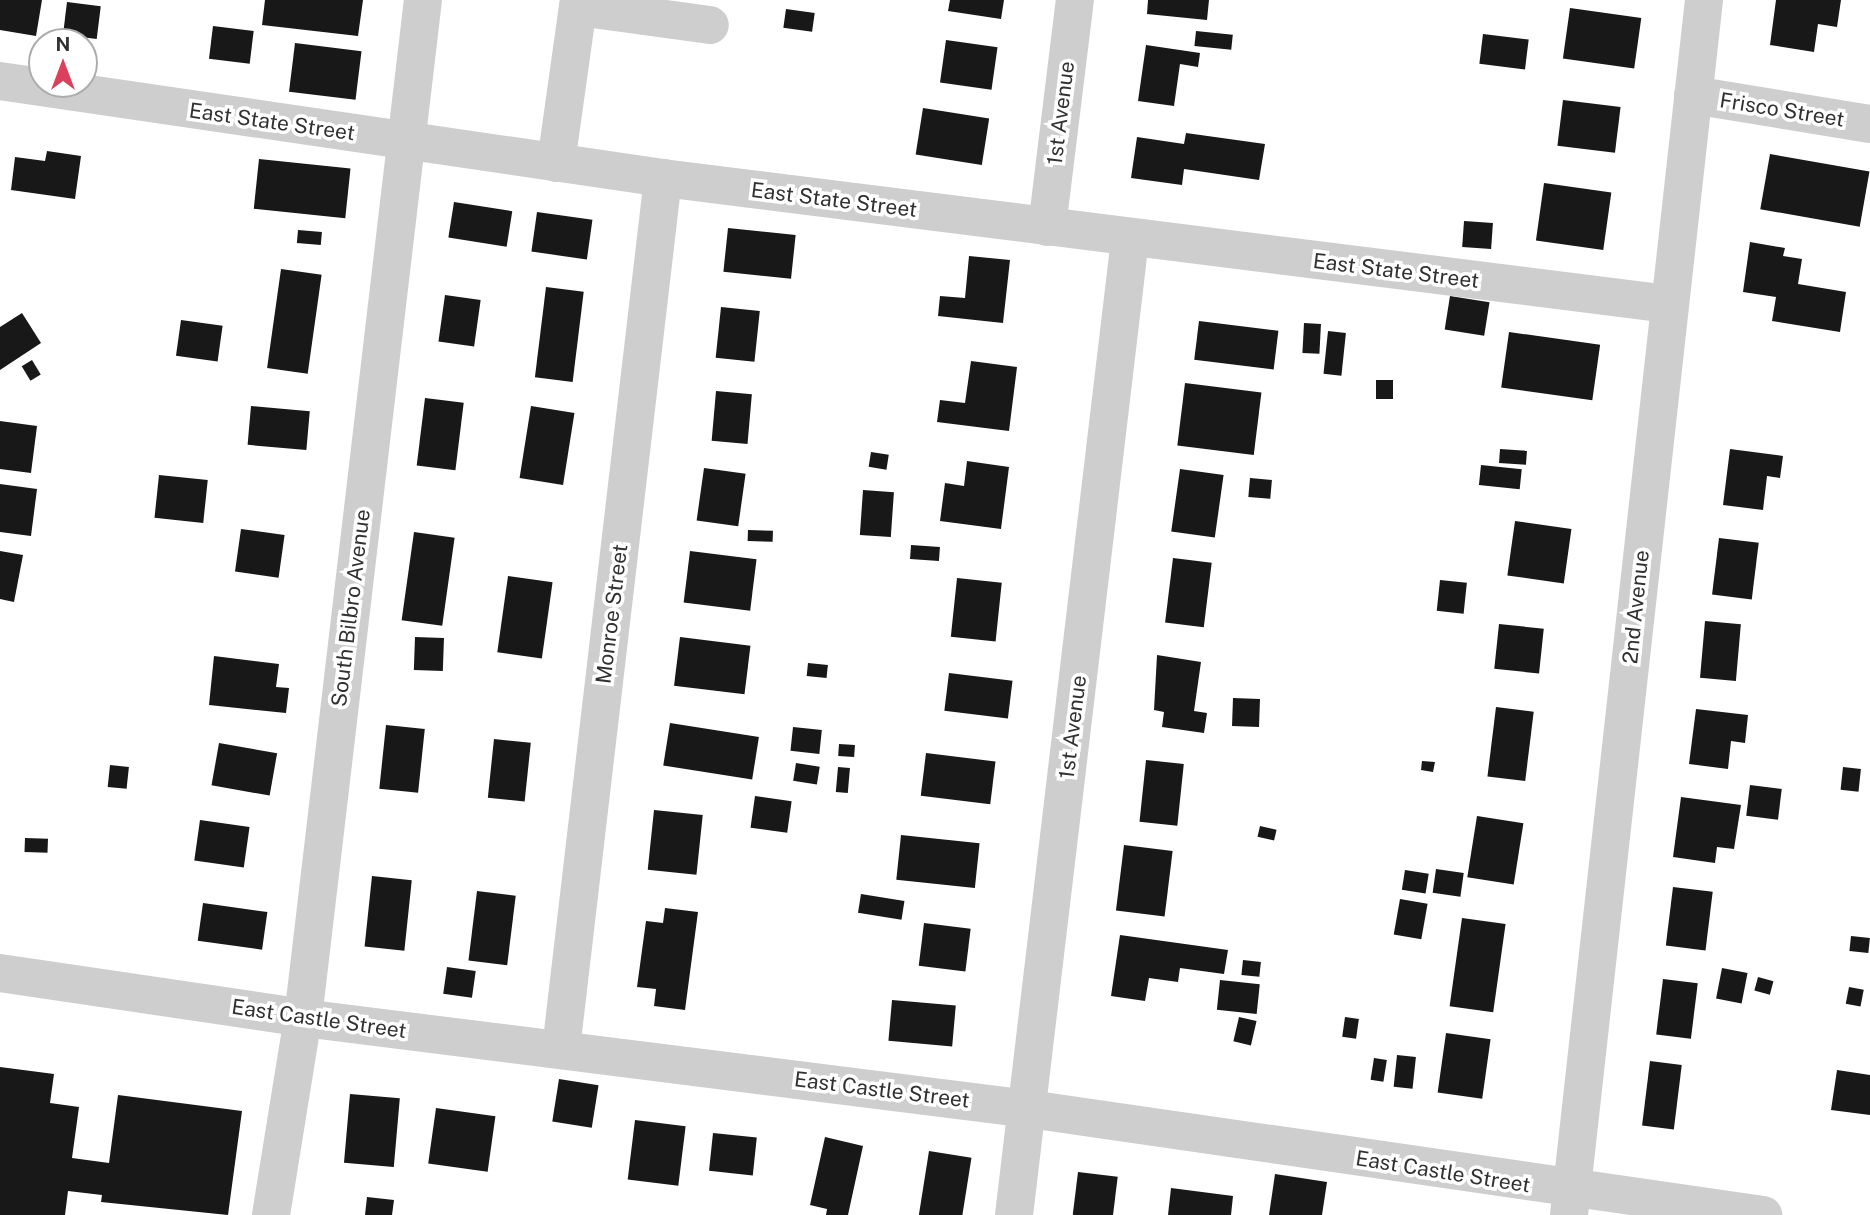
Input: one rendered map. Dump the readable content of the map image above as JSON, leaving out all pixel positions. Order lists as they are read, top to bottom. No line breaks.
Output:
{"streets":{"street":["Frisco Street","1st Avenue","East State Street","2nd Avenue","South Bilbro Avenue","Monroe Street","East Castle Street"]},"crossings":[["Frisco Street","2nd Avenue"],["1st Avenue","East State Street"],["1st Avenue","East Castle Street"],["East State Street","2nd Avenue"],["East State Street","South Bilbro Avenue"],["East State Street","Monroe Street"],["2nd Avenue","East Castle Street"],["South Bilbro Avenue","East Castle Street"],["Monroe Street","East Castle Street"]],"north":"top"}
